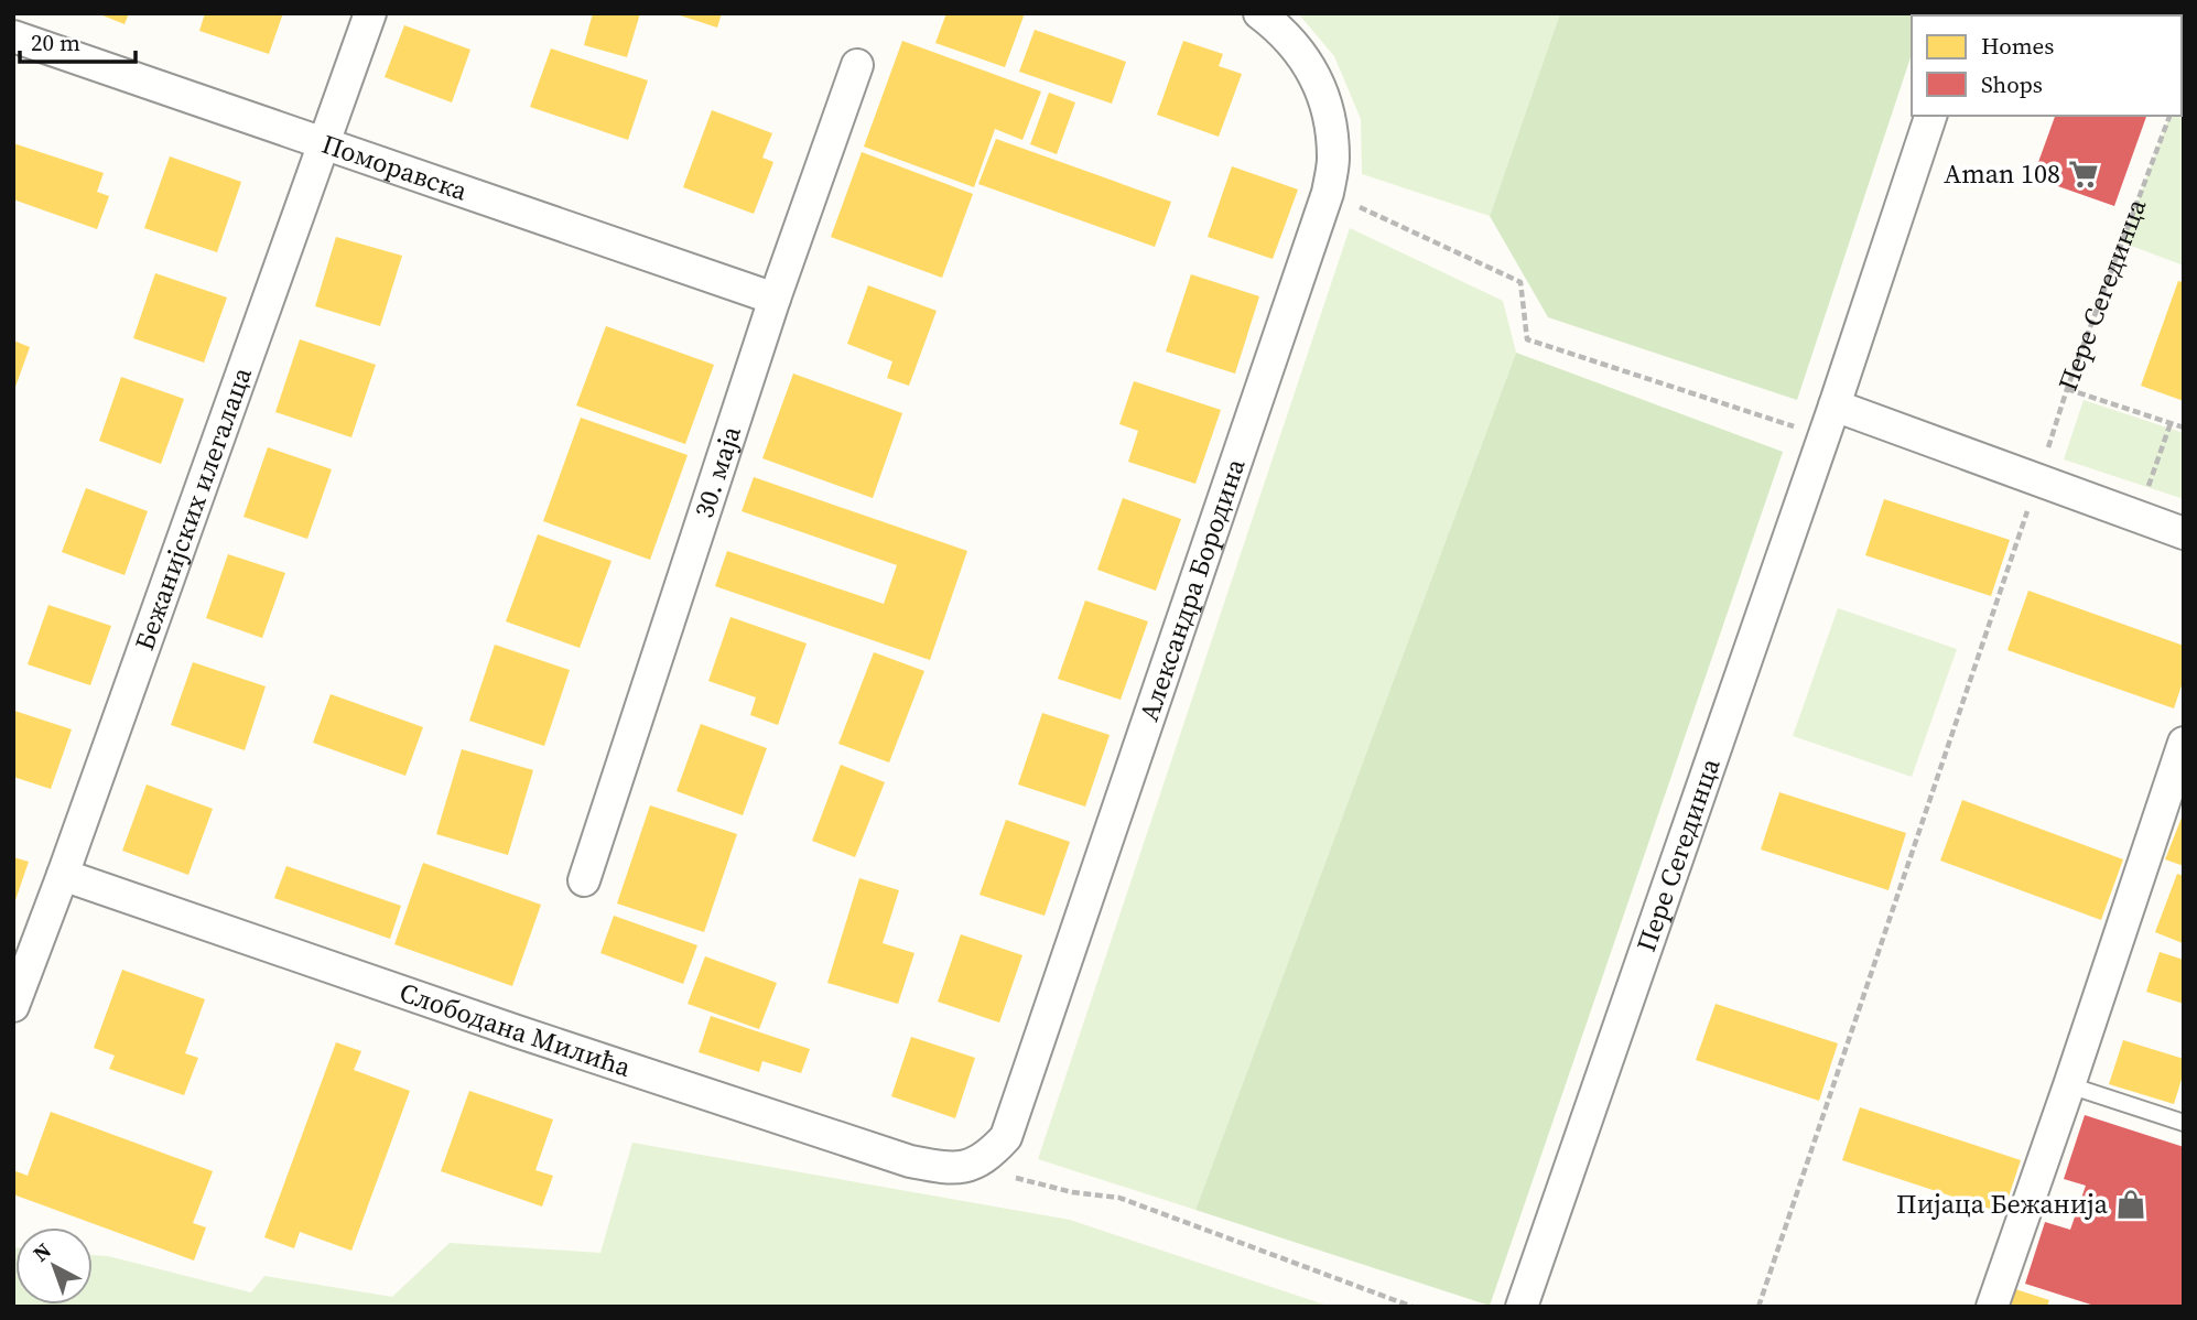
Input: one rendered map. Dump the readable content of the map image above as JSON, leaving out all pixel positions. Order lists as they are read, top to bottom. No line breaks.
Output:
{"streets":{"street":["Поморавска","Пере Сегединца","30. маја","Бежанијских илегалаца","Александра Бородина","Слободана Милића"]},"crossings":[["Поморавска","30. маја"],["Поморавска","Бежанијских илегалаца"],["Бежанијских илегалаца","Слободана Милића"],["Александра Бородина","Слободана Милића"]],"places":{"supermarket":["Aman 108"],"shop":["Пијаца Бежанија"]},"legend":["Homes","Shops"],"scale_bar":"20 m","north":"top left"}
